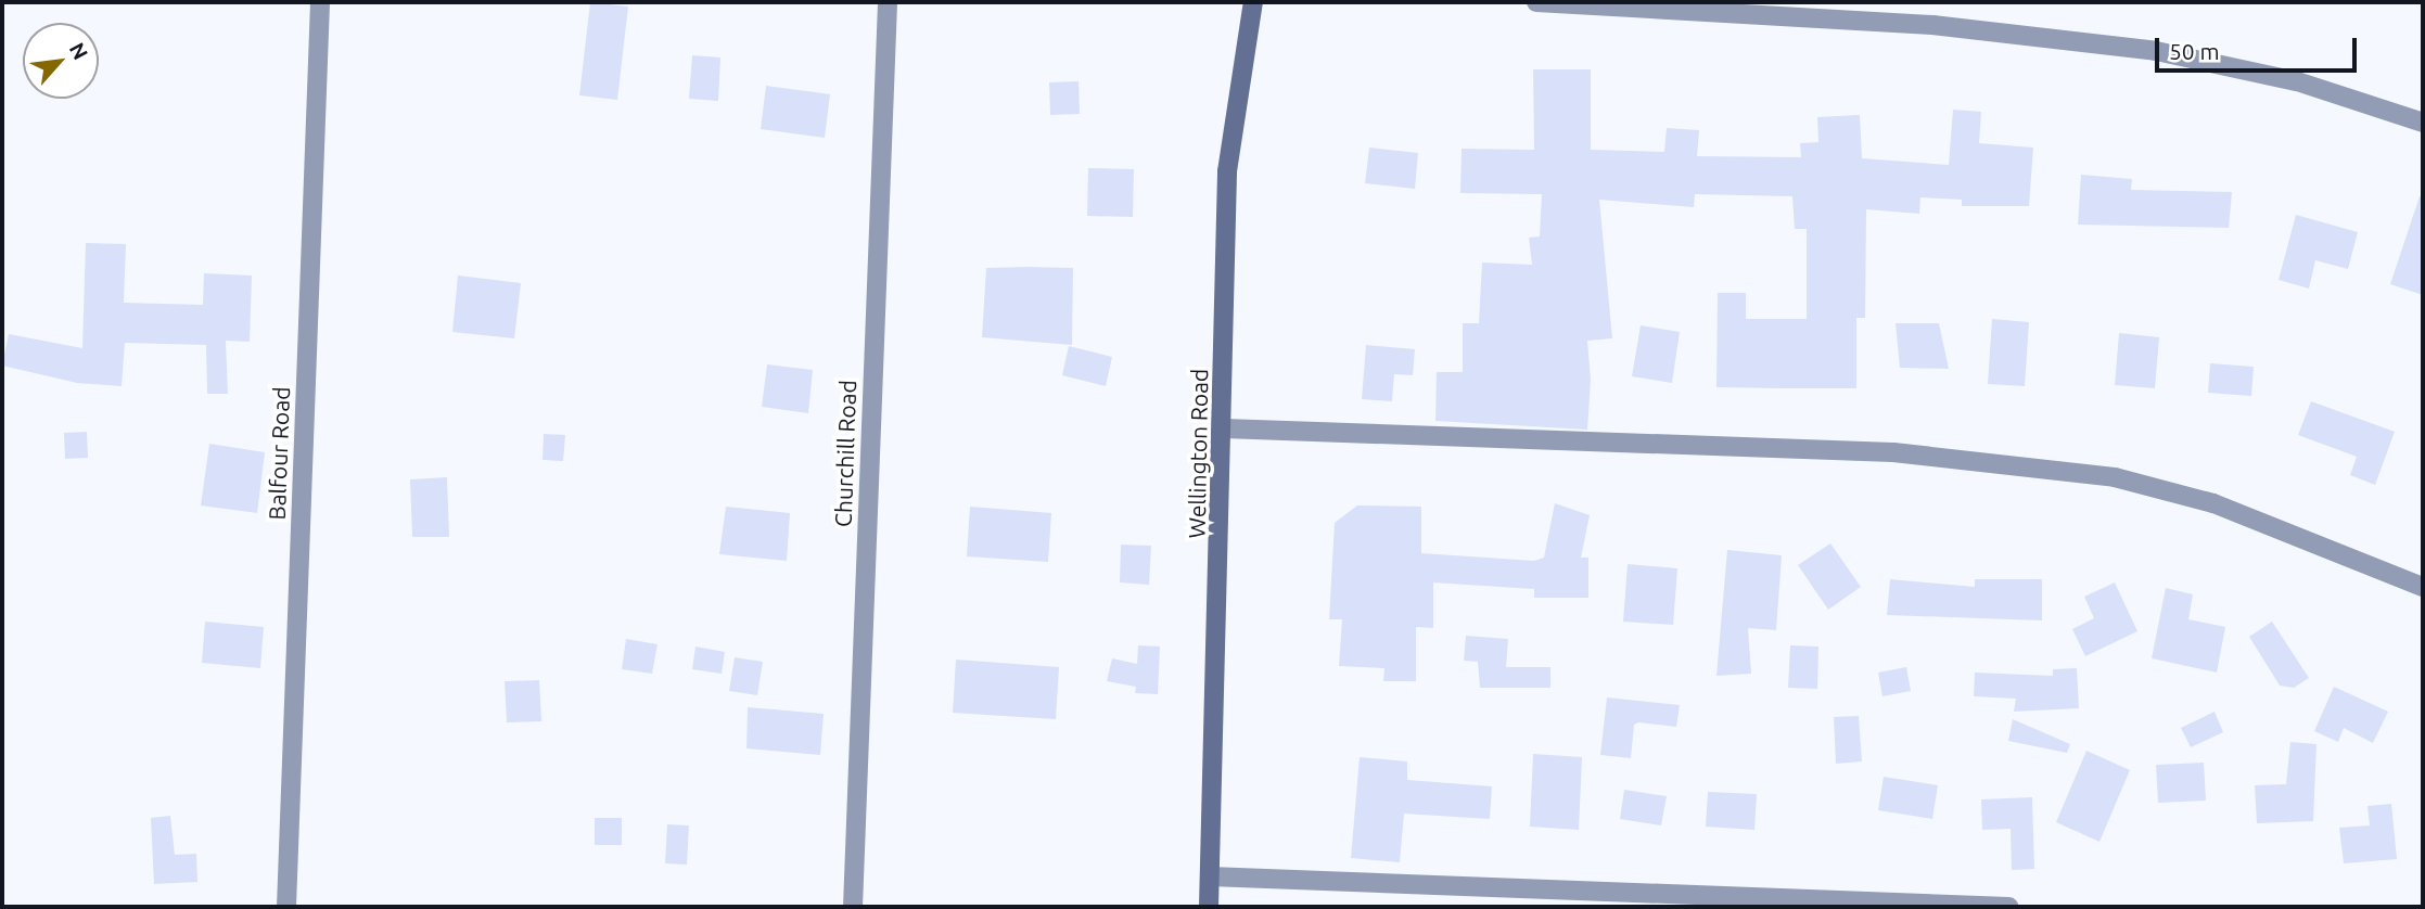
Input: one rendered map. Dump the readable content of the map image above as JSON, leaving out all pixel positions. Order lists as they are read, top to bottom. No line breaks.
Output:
{"streets":{"main road":["Wellington Road"],"street":["Balfour Road","Churchill Road"]},"scale_bar":"50 m","north":"top right"}
